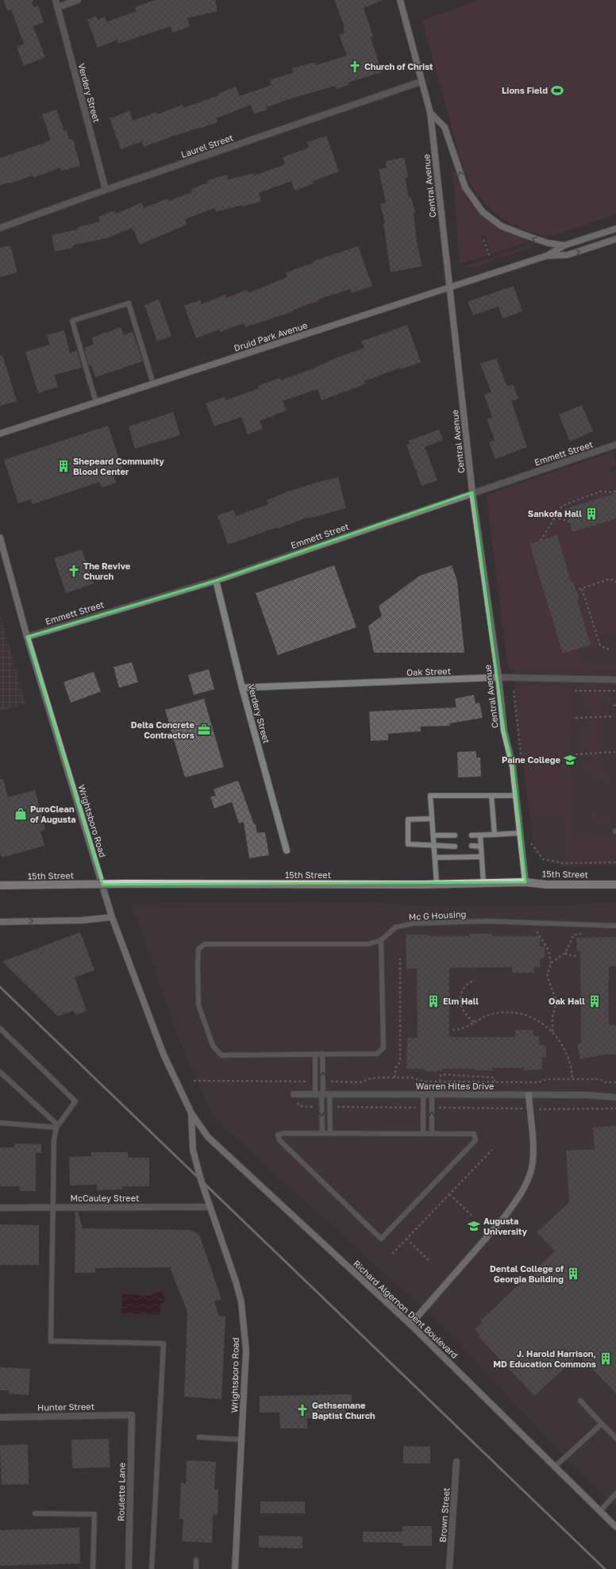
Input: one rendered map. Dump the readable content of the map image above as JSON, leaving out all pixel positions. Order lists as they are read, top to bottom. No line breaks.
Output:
{"streets":{"main road":["Central Avenue","Druid Park Avenue","Wrightsboro Road","15th Street","Richard Algernon Dent Boulevard"],"street":["Verdery Street","Laurel Street","Emmett Street","Oak Street","Warren Hites Drive","McCauley Street","Hunter Street","Roulette Lane","Brown Street"],"lane":["Mc G Housing"]},"crossings":[["Verdery Street","Laurel Street"],["Verdery Street","Emmett Street"],["Verdery Street","Oak Street"],["Laurel Street","Central Avenue"],["Central Avenue","Druid Park Avenue"],["Central Avenue","Emmett Street"],["Central Avenue","Oak Street"],["Central Avenue","15th Street"],["Emmett Street","Wrightsboro Road"],["Wrightsboro Road","McCauley Street"],["Wrightsboro Road","Richard Algernon Dent Boulevard"],["Hunter Street","Roulette Lane"]],"places":{"church":["Church of Christ","The Revive Church","Gethsemane Baptist Church"],"sports":["Lions Field"],"building":["Shepeard Community Blood Center","Sankofa Hall","Elm Hall","Oak Hall","Dental College of Georgia Building","J. Harold Harrison, MD Education Commons"],"office":["Delta Concrete Contractors"],"school or university":["Paine College","Augusta University"],"shop":["PuroClean of Augusta"]}}
